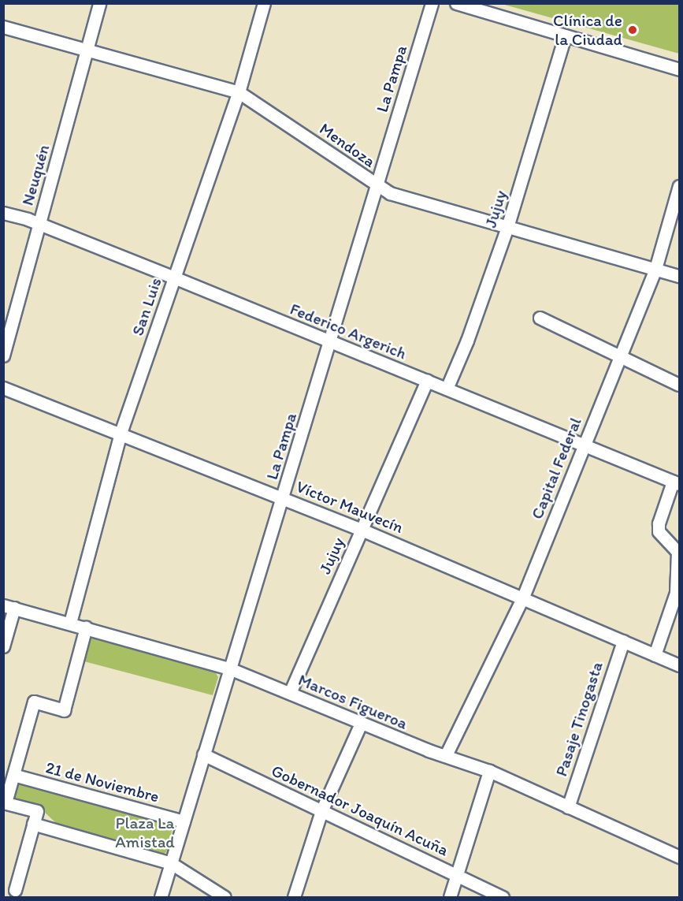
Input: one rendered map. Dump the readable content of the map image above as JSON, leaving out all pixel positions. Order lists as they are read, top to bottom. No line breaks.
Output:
{"streets":{"street":["La Pampa","Mendoza","Neuquén","Jujuy","San Luis","Federico Argerich","Capital Federal","Víctor Mauvecín","Marcos Figueroa","Pasaje Tinogasta","21 de Noviembre","Gobernador Joaquín Acuña"]},"crossings":[["La Pampa","Mendoza"],["La Pampa","Federico Argerich"],["La Pampa","Víctor Mauvecín"],["La Pampa","Marcos Figueroa"],["La Pampa","21 de Noviembre"],["La Pampa","Gobernador Joaquín Acuña"],["Mendoza","Neuquén"],["Mendoza","Jujuy"],["Mendoza","San Luis"],["Mendoza","Capital Federal"],["Neuquén","Federico Argerich"],["Jujuy","Federico Argerich"],["Jujuy","Víctor Mauvecín"],["Jujuy","Marcos Figueroa"],["San Luis","Federico Argerich"],["San Luis","Víctor Mauvecín"],["San Luis","Marcos Figueroa"],["Federico Argerich","Capital Federal"],["Capital Federal","Víctor Mauvecín"],["Capital Federal","Marcos Figueroa"],["Víctor Mauvecín","Pasaje Tinogasta"],["Marcos Figueroa","Pasaje Tinogasta"]],"parks":["Plaza La Amistad"],"places":["Clínica de la Ciudad"]}
